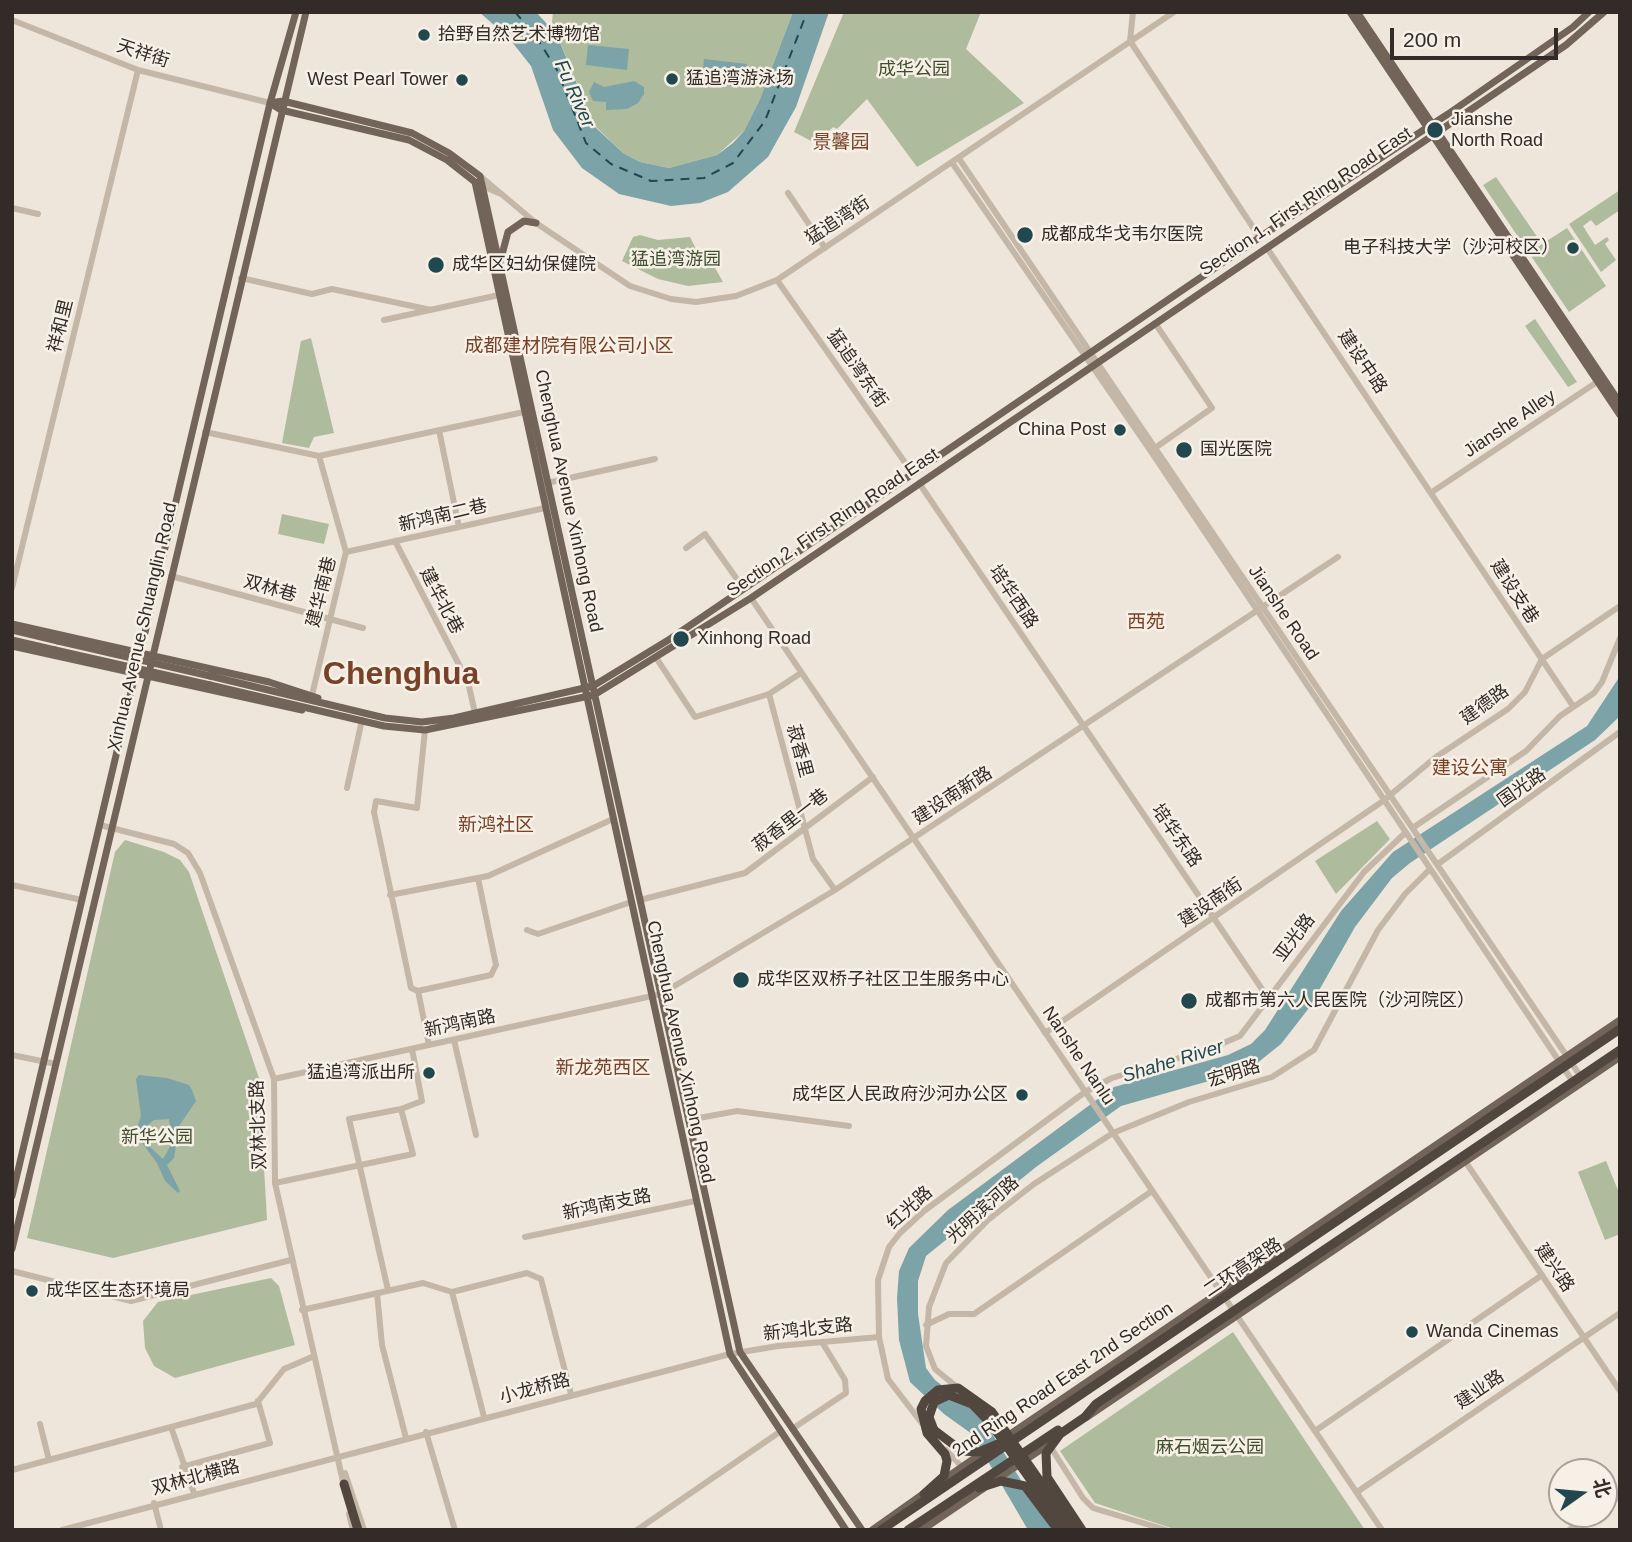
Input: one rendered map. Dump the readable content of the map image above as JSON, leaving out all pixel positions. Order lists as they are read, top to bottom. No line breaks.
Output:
{"streets":{"highway":["二环高架路"],"main road":["Section 1, First Ring Road East","猛追湾街","Chenghua Avenue Xinhong Road","Section 2, First Ring Road East","Xinhua Avenue Shuanglin Road","2nd Ring Road East 2nd Section"],"street":["天祥街","祥和里","建设中路","猛追湾东街","Jianshe Alley","新鸿南二巷","双林巷","建华南巷","建设支巷","培华西路","建华北巷","Jianshe Road","建德路","菽香里","国光路","建设南新路","菽香里一巷","培华东路","建设南街","亚光路","新鸿南路","Nanshe Nanlu","宏明路","双林北支路","新鸿南支路","红光路","光明滨河路","建兴路","新鸿北支路","小龙桥路","建业路","双林北横路"]},"crossings":[["天祥街","猛追湾街"],["天祥街","祥和里"],["天祥街","Xinhua Avenue Shuanglin Road"],["Section 1, First Ring Road East","建设中路"],["Section 1, First Ring Road East","Section 2, First Ring Road East"],["Section 1, First Ring Road East","Jianshe Road"],["猛追湾街","猛追湾东街"],["猛追湾街","Chenghua Avenue Xinhong Road"],["猛追湾街","Jianshe Road"],["猛追湾街","Xinhua Avenue Shuanglin Road"],["建设中路","Jianshe Alley"],["建设中路","建设支巷"],["猛追湾东街","Section 2, First Ring Road East"],["Jianshe Alley","建设支巷"],["Chenghua Avenue Xinhong Road","新鸿南二巷"],["Chenghua Avenue Xinhong Road","Section 2, First Ring Road East"],["Chenghua Avenue Xinhong Road","建设南新路"],["Chenghua Avenue Xinhong Road","菽香里一巷"],["Chenghua Avenue Xinhong Road","新鸿南路"],["Chenghua Avenue Xinhong Road","新鸿南支路"],["Chenghua Avenue Xinhong Road","新鸿北支路"],["Chenghua Avenue Xinhong Road","小龙桥路"],["新鸿南二巷","建华南巷"],["新鸿南二巷","建华北巷"],["Section 2, First Ring Road East","培华西路"],["Section 2, First Ring Road East","Jianshe Road"],["Section 2, First Ring Road East","Nanshe Nanlu"],["双林巷","建华南巷"],["双林巷","Xinhua Avenue Shuanglin Road"],["建设支巷","建德路"],["培华西路","建设南新路"],["培华西路","培华东路"],["Jianshe Road","建德路"],["Jianshe Road","国光路"],["Jianshe Road","建设南新路"],["Jianshe Road","建设南街"],["Jianshe Road","亚光路"],["Jianshe Road","宏明路"],["Jianshe Road","2nd Ring Road East 2nd Section"],["Xinhua Avenue Shuanglin Road","双林北支路"],["建德路","建设南街"],["菽香里","建设南新路"],["菽香里","菽香里一巷"],["建设南新路","培华东路"],["建设南新路","新鸿南路"],["建设南新路","Nanshe Nanlu"],["菽香里一巷","Nanshe Nanlu"],["培华东路","建设南街"],["培华东路","亚光路"],["建设南街","Nanshe Nanlu"],["亚光路","Nanshe Nanlu"],["亚光路","红光路"],["新鸿南路","双林北支路"],["Nanshe Nanlu","宏明路"],["Nanshe Nanlu","红光路"],["Nanshe Nanlu","光明滨河路"],["Nanshe Nanlu","2nd Ring Road East 2nd Section"],["Nanshe Nanlu","建业路"],["宏明路","光明滨河路"],["双林北支路","小龙桥路"],["双林北支路","双林北横路"],["红光路","新鸿北支路"],["红光路","2nd Ring Road East 2nd Section"],["光明滨河路","2nd Ring Road East 2nd Section"],["建兴路","建业路"],["新鸿北支路","小龙桥路"],["小龙桥路","双林北横路"]],"districts":["景馨园","成都建材院有限公司小区","西苑","Chenghua","建设公寓","新鸿社区","新龙苑西区"],"water":["Fu River","Shahe River"],"parks":["成华公园","猛追湾游园","新华公园","麻石烟云公园"],"places":["拾野自然艺术博物馆","猛追湾游泳场","West Pearl Tower","Jianshe North Road","成都成华戈韦尔医院","电子科技大学（沙河校区）","成华区妇幼保健院","China Post","国光医院","Xinhong Road","成华区双桥子社区卫生服务中心","成都市第六人民医院（沙河院区）","猛追湾派出所","成华区人民政府沙河办公区","成华区生态环境局","Wanda Cinemas"],"scale_bar":"200 m","north":"right"}
